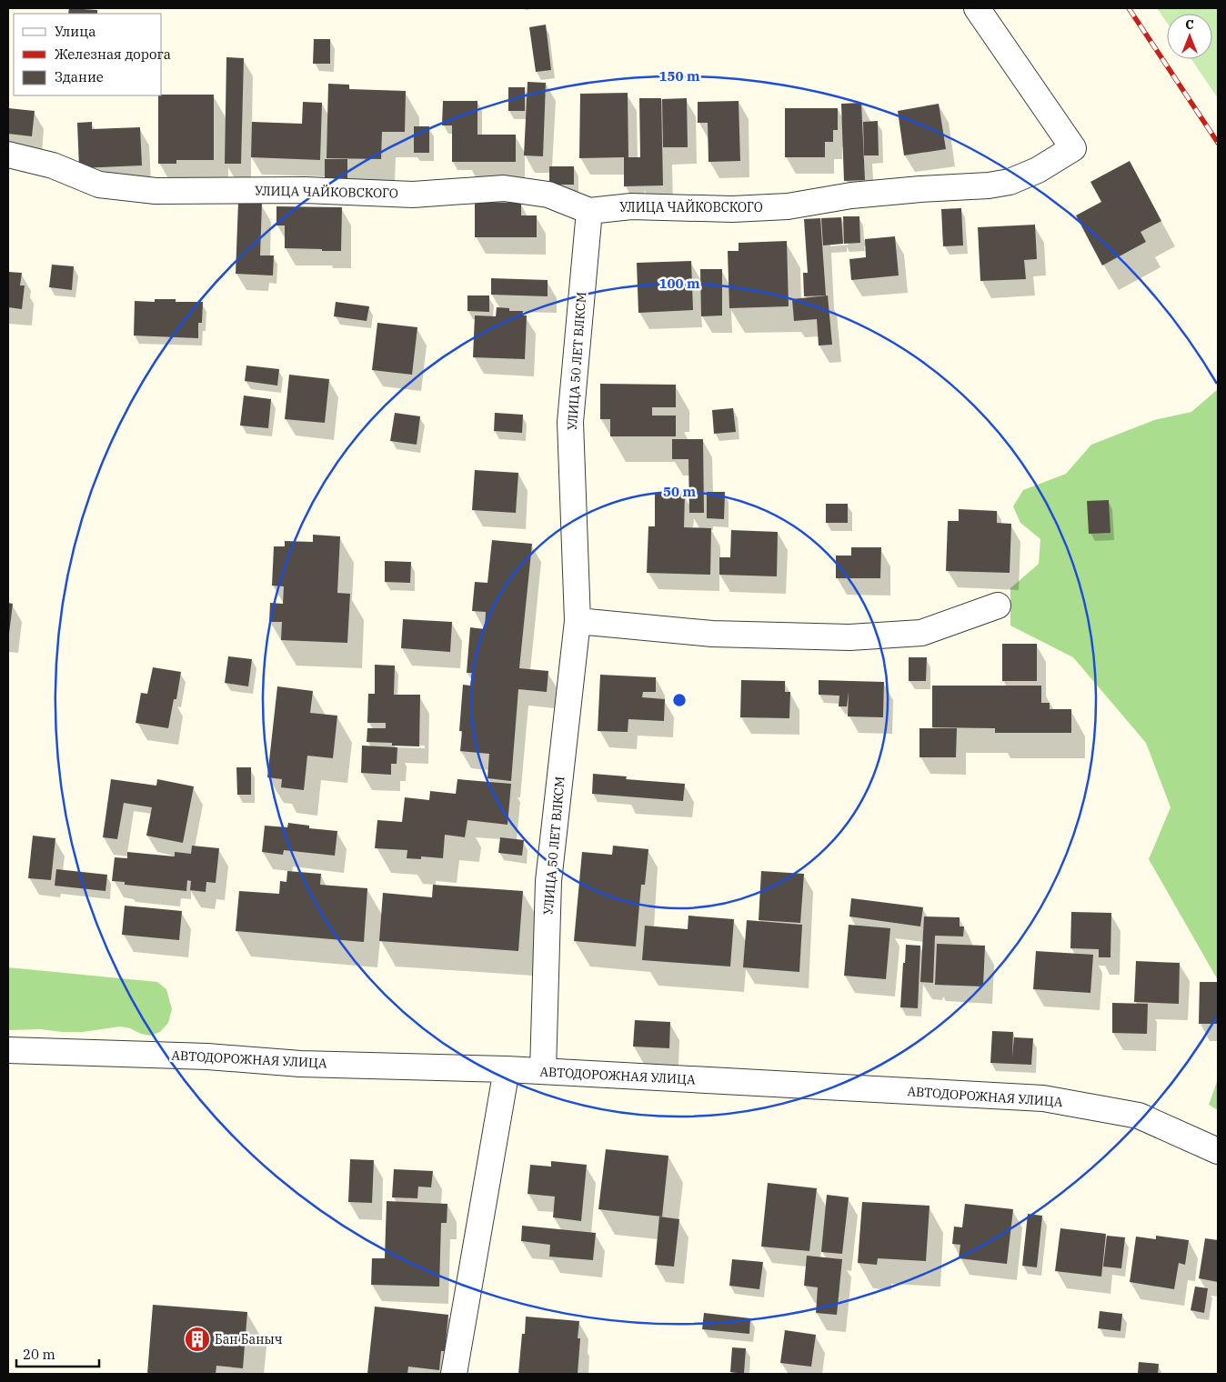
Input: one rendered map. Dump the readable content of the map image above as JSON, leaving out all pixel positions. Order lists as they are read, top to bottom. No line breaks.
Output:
{"streets":{"street":["УЛИЦА ЧАЙКОВСКОГО","УЛИЦА 50 ЛЕТ ВЛКСМ","АВТОДОРОЖНАЯ УЛИЦА"]},"crossings":[["УЛИЦА ЧАЙКОВСКОГО","УЛИЦА 50 ЛЕТ ВЛКСМ"],["УЛИЦА 50 ЛЕТ ВЛКСМ","АВТОДОРОЖНАЯ УЛИЦА"]],"places":{"building":["Бан Баныч"]},"legend":["Улица","Железная дорога","Здание"],"scale_bar":"20 m","north":"top","rings":["150 m","100 m","50 m"]}
